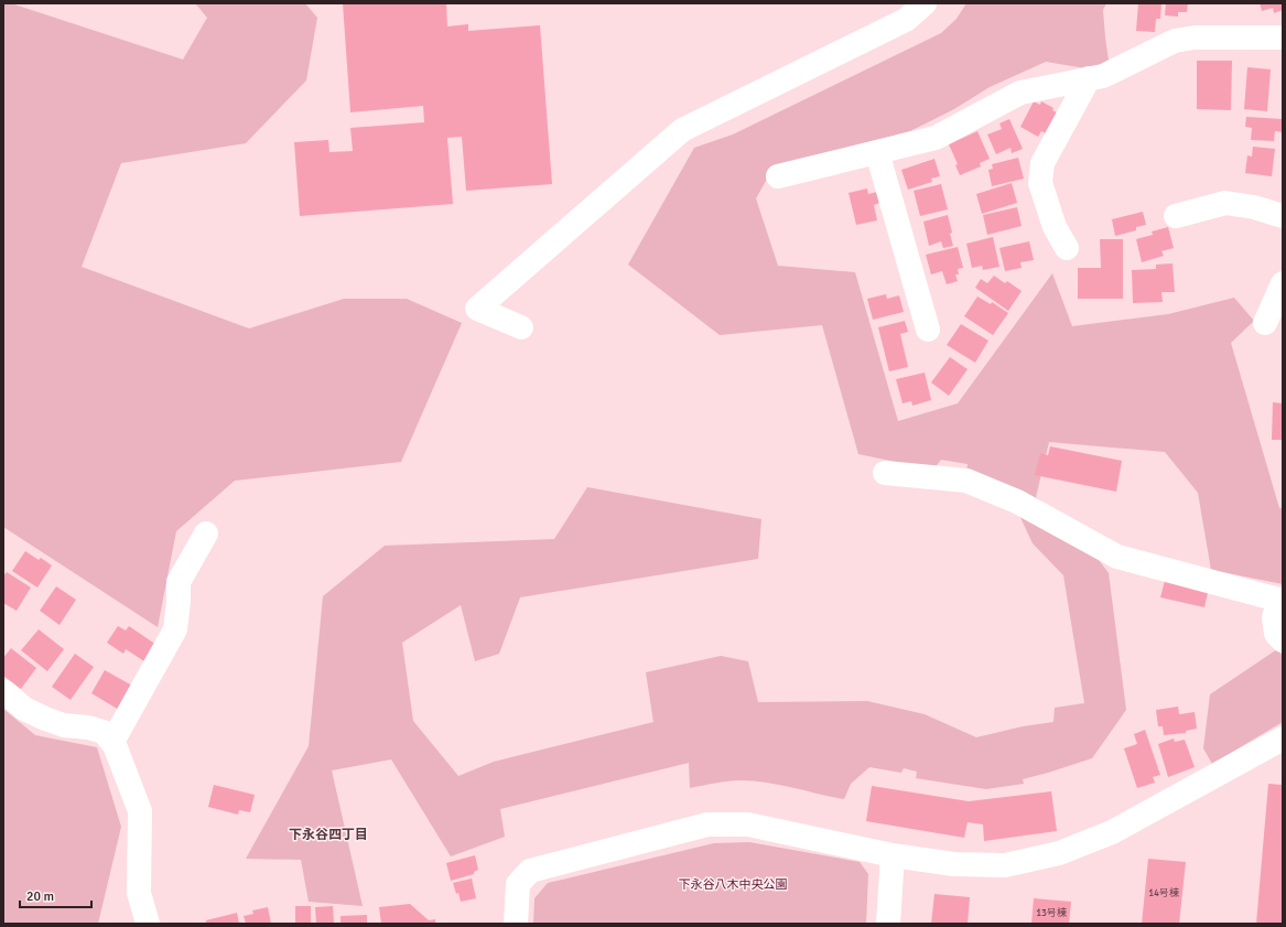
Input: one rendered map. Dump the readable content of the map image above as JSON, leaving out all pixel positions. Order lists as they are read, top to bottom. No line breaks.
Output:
{"districts":["下永谷四丁目"],"parks":["下永谷八木中央公園"],"house_numbers":["14号棟","13号棟"],"scale_bar":"20 m"}
